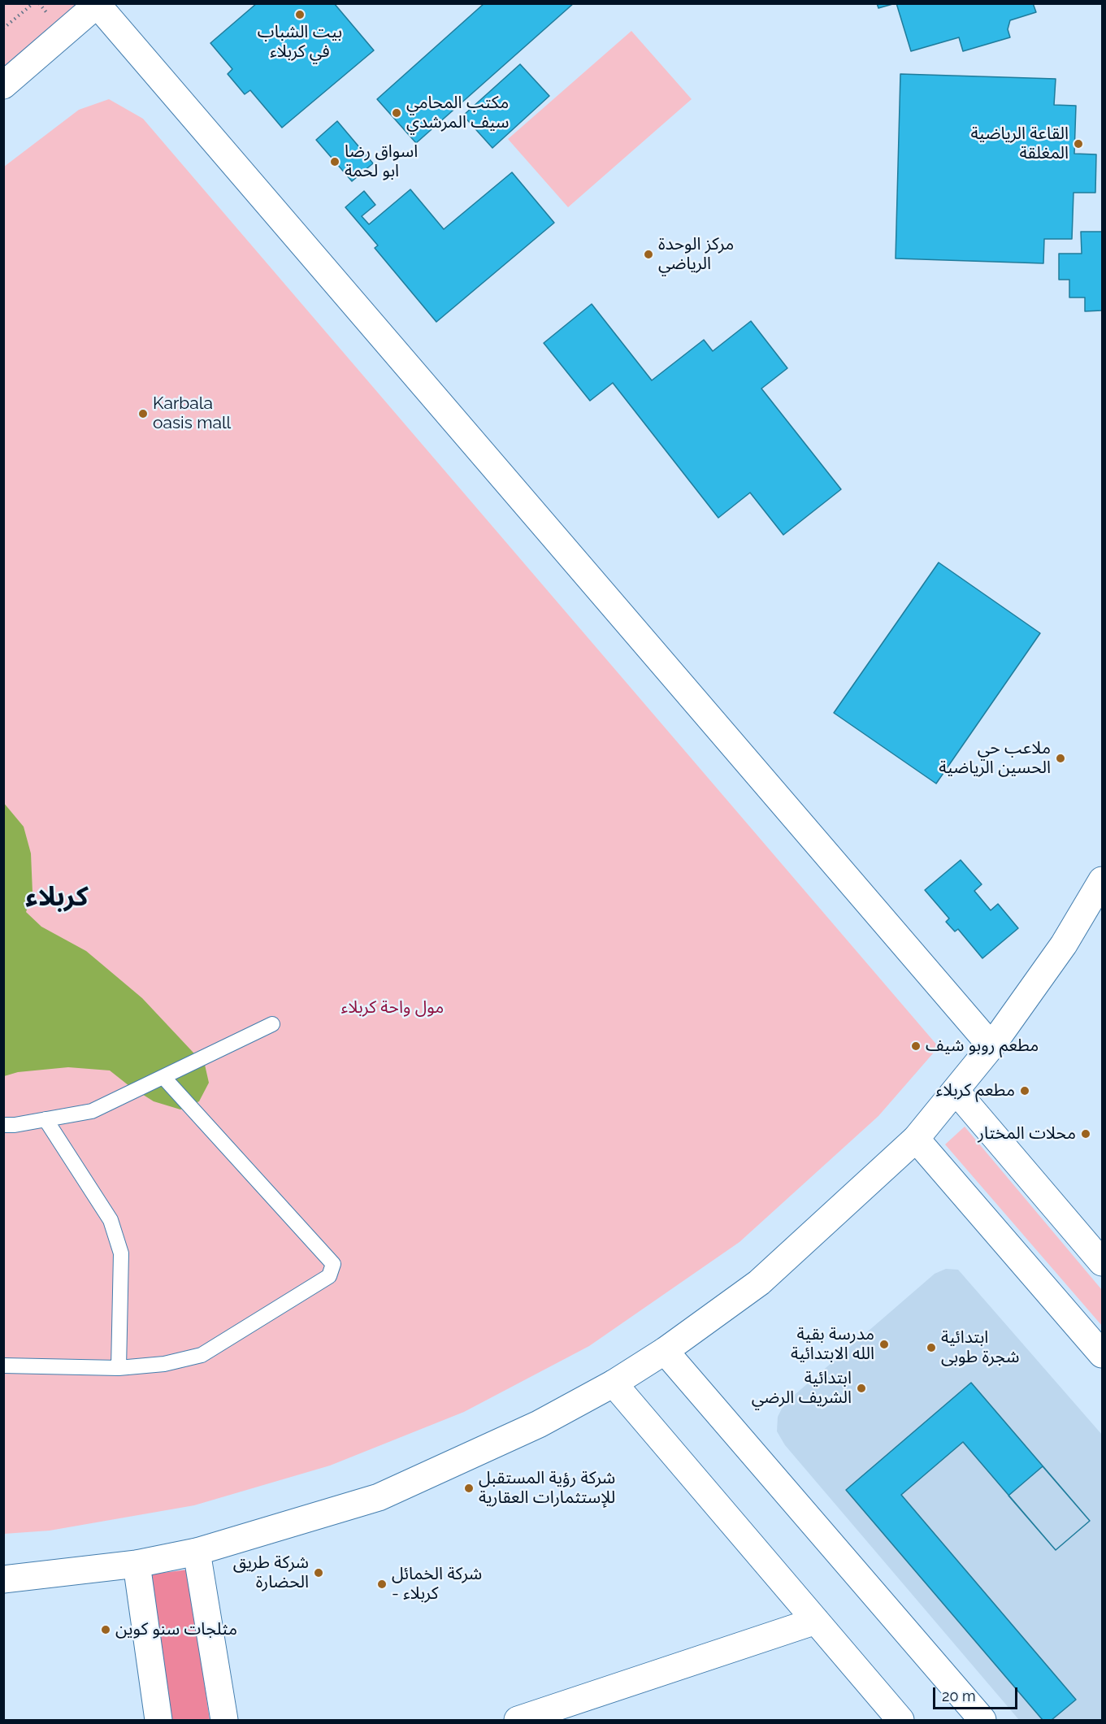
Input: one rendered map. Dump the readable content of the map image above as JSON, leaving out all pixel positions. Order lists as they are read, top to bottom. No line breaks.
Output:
{"districts":["كربلاء"],"parks":["مول واحة كربلاء"],"places":["بيت الشباب في كربلاء","مكتب المحامي سيف المرشدي","القاعة الرياضية المغلقة","اسواق رضا ابو لحمة","مركز الوحدة الرياضي","Karbala oasis mall","ملاعب حي الحسين الرياضية","مطعم روبو شيف","مطعم كربلاء","محلات المختار","مدرسة بقية الله الابتدائية","ابتدائية شجرة طوبى","ابتدائية الشريف الرضي","شركة رؤية المستقبل للإستثمارات العقارية","شركة طريق الحضارة","شركة الخمائل - كربلاء","مثلجات سنو كوين"],"scale_bar":"20 m"}
